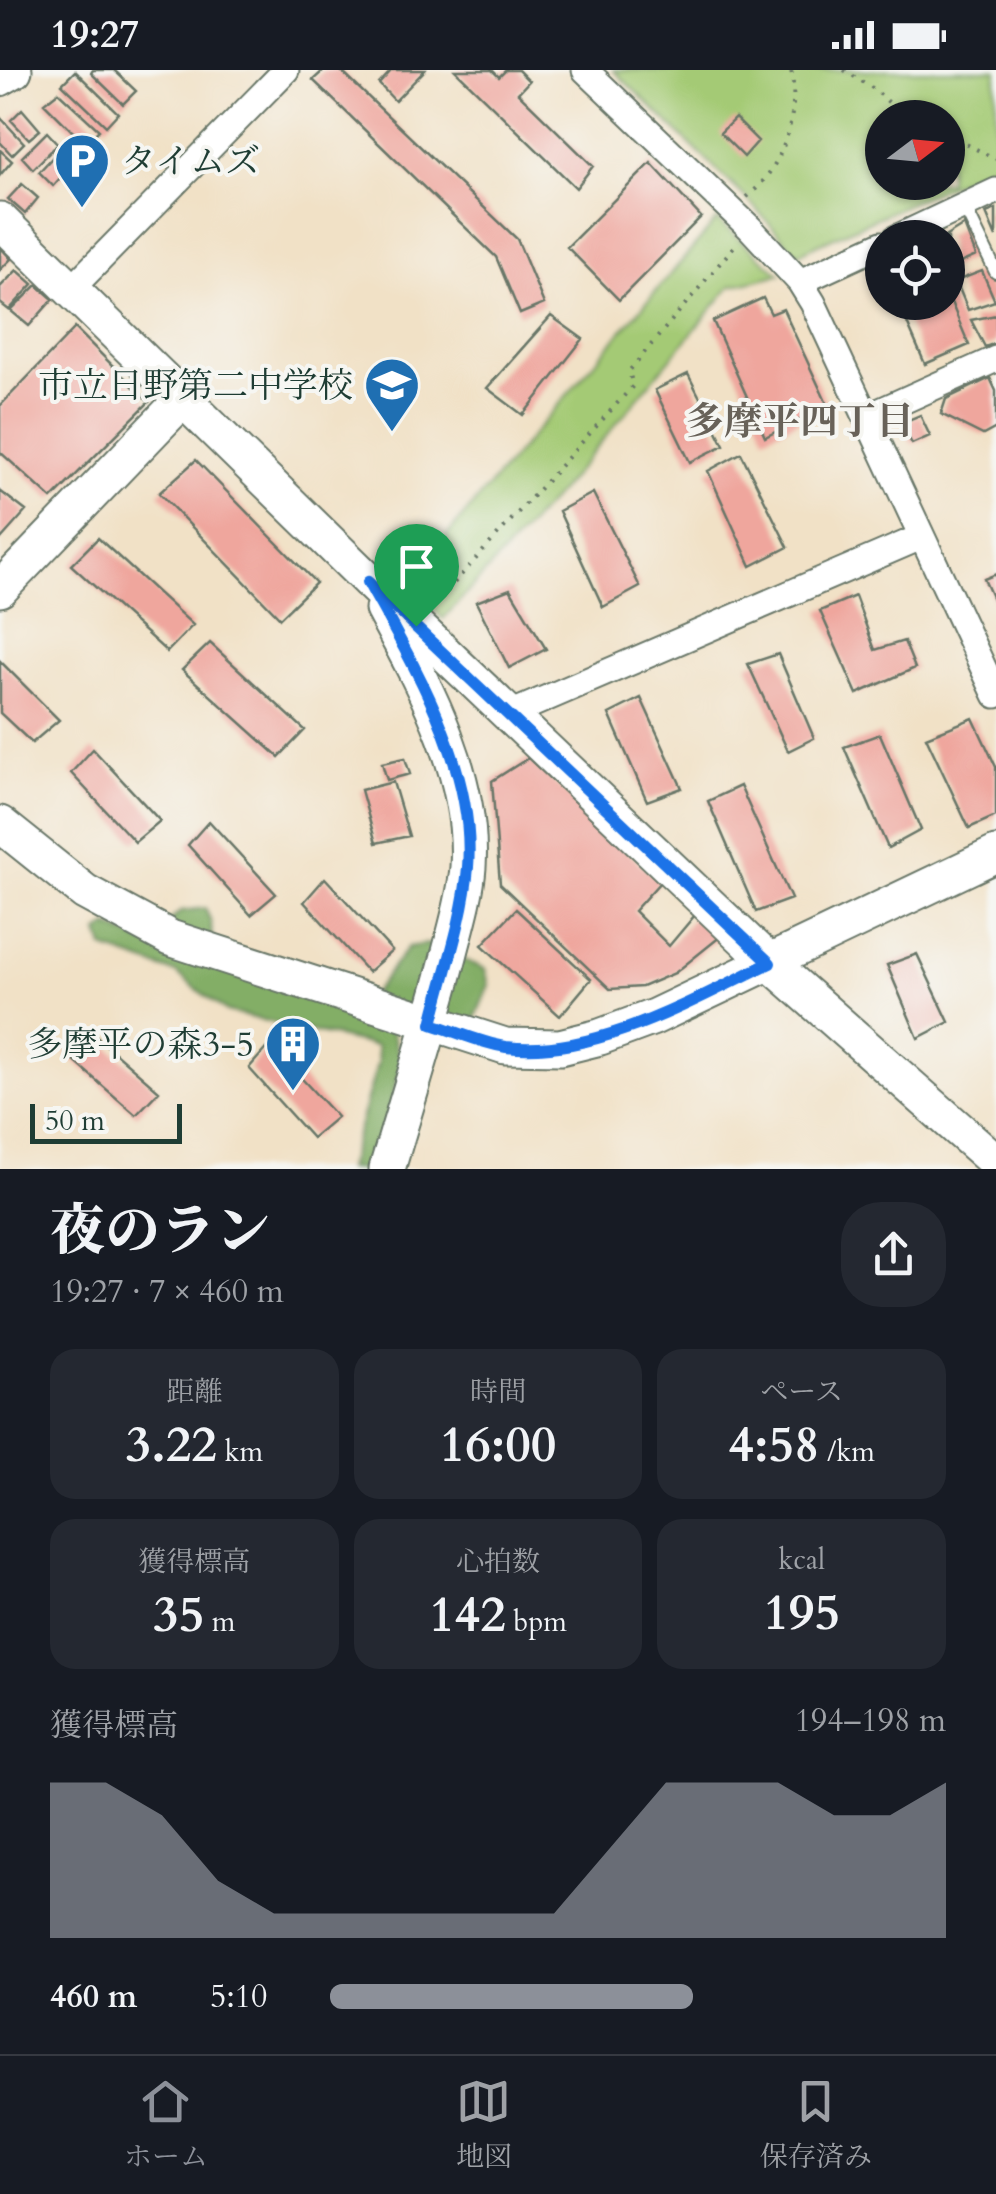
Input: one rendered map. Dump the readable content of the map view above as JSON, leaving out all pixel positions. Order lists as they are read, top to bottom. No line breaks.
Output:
{"districts":["多摩平四丁目"],"places":{"parking":["タイムズ"],"school or university":["市立日野第二中学校"],"building":["多摩平の森3-5"]},"scale_bar":"50 m","north":"right","page":{"status":"19:27","scale":"50 m","heading":["夜のラン","19:27 · 7 × 460 m"],"stats":[["距離","3.22 km"],["時間","16:00"],["ペース","4:58 /km"],["獲得標高","35 m"],["心拍数","142 bpm"],["kcal","195"]],"chart":["獲得標高","194–198 m"],"list":[{"name":"460 m","note":"5:10"}],"tabs":["ホーム","地図","保存済み"]}}
